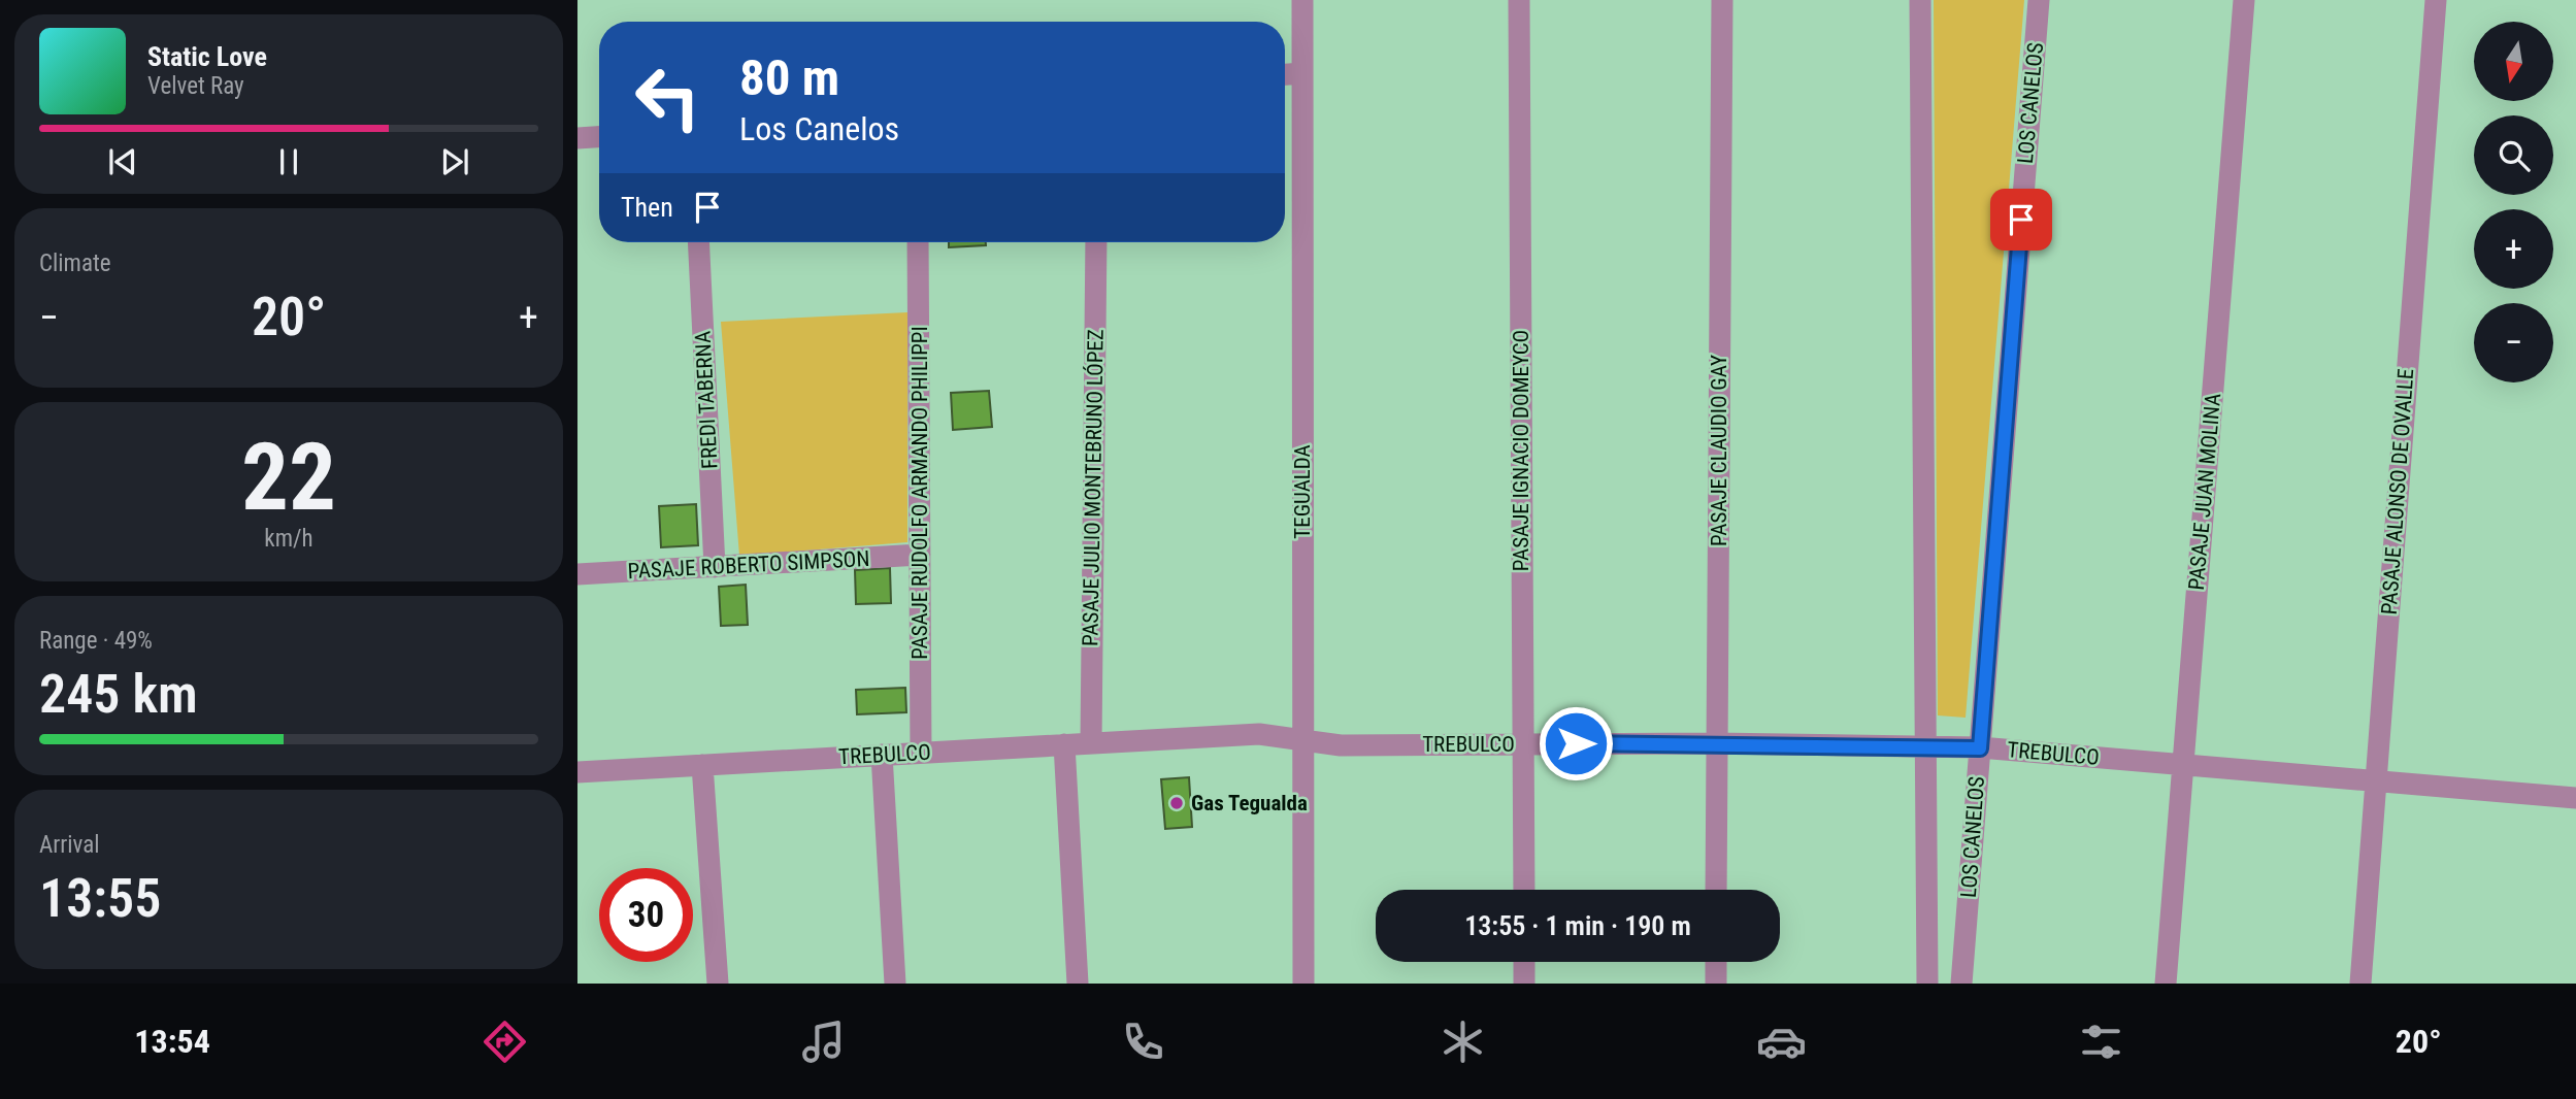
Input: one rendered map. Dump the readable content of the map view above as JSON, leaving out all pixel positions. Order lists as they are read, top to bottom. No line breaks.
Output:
{"streets":{"street":["LOS CANELOS","FREDI TABERNA","PASAJE IGNACIO DOMEYCO","PASAJE CLAUDIO GAY","PASAJE JULIO MONTEBRUNO LÓPEZ","TEGUALDA","PASAJE JUAN MOLINA","PASAJE ALONSO DE OVALLE","PASAJE RUDOLFO ARMANDO PHILIPPI","PASAJE ROBERTO SIMPSON","TREBULCO"]},"crossings":[["LOS CANELOS","TREBULCO"],["FREDI TABERNA","PASAJE ROBERTO SIMPSON"],["PASAJE IGNACIO DOMEYCO","TREBULCO"],["PASAJE CLAUDIO GAY","TREBULCO"],["PASAJE JULIO MONTEBRUNO LÓPEZ","TREBULCO"],["TEGUALDA","TREBULCO"],["PASAJE JUAN MOLINA","TREBULCO"],["PASAJE ALONSO DE OVALLE","TREBULCO"],["PASAJE RUDOLFO ARMANDO PHILIPPI","PASAJE ROBERTO SIMPSON"],["PASAJE RUDOLFO ARMANDO PHILIPPI","TREBULCO"]],"places":["Gas Tegualda"],"north":"bottom","page":{"map_buttons":["+","−"],"turn":["80 m","Los Canelos"],"song":["Static Love","Velvet Ray"],"then":"Then","tile":["Climate",["22","km/h"],["Range · 49%","245 km"],["Arrival","13:55"]],"heat":["−","20°","+"],"limit":"30","trip":"13:55 · 1 min · 190 m","tabs":["13:54","20°"]}}
